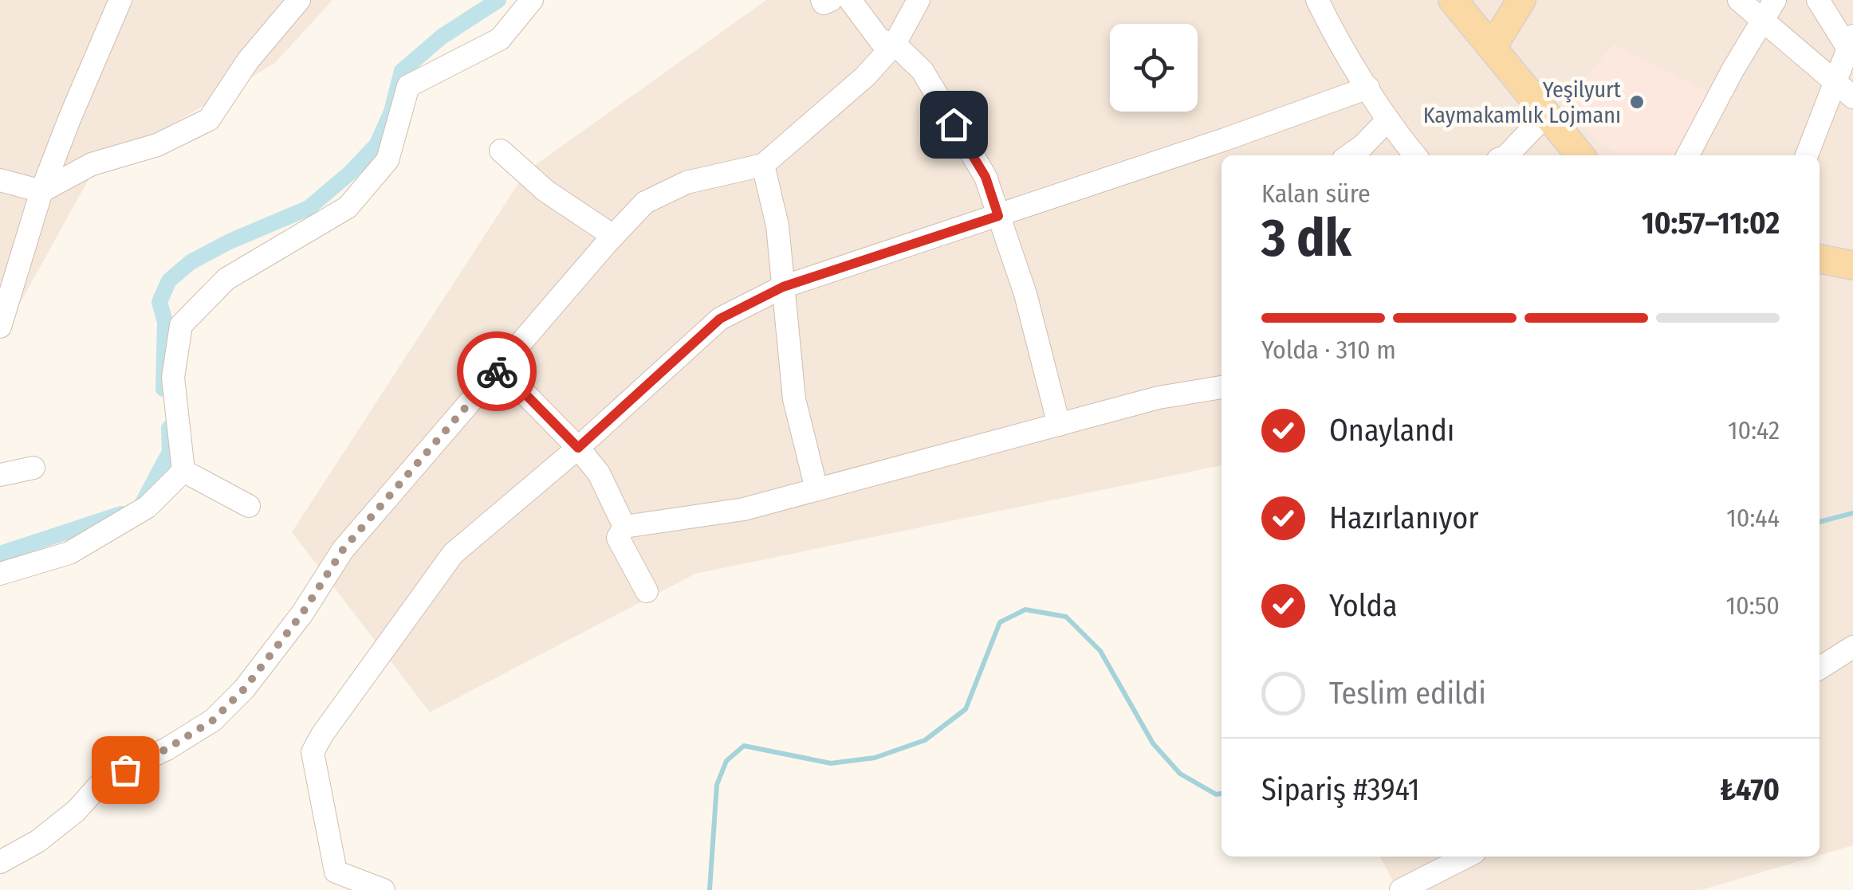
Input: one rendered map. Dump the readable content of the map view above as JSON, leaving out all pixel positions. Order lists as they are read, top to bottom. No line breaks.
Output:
{"places":["Yeşilyurt Kaymakamlık Lojmanı"],"page":{"heading":["3 dk","Kalan süre","10:57–11:02"],"panel":["Sipariş #3941","₺470"],"bar":"Yolda · 310 m","list":[["Onaylandı","10:42"],["Hazırlanıyor","10:44"],["Yolda","10:50"],"Teslim edildi"]}}
